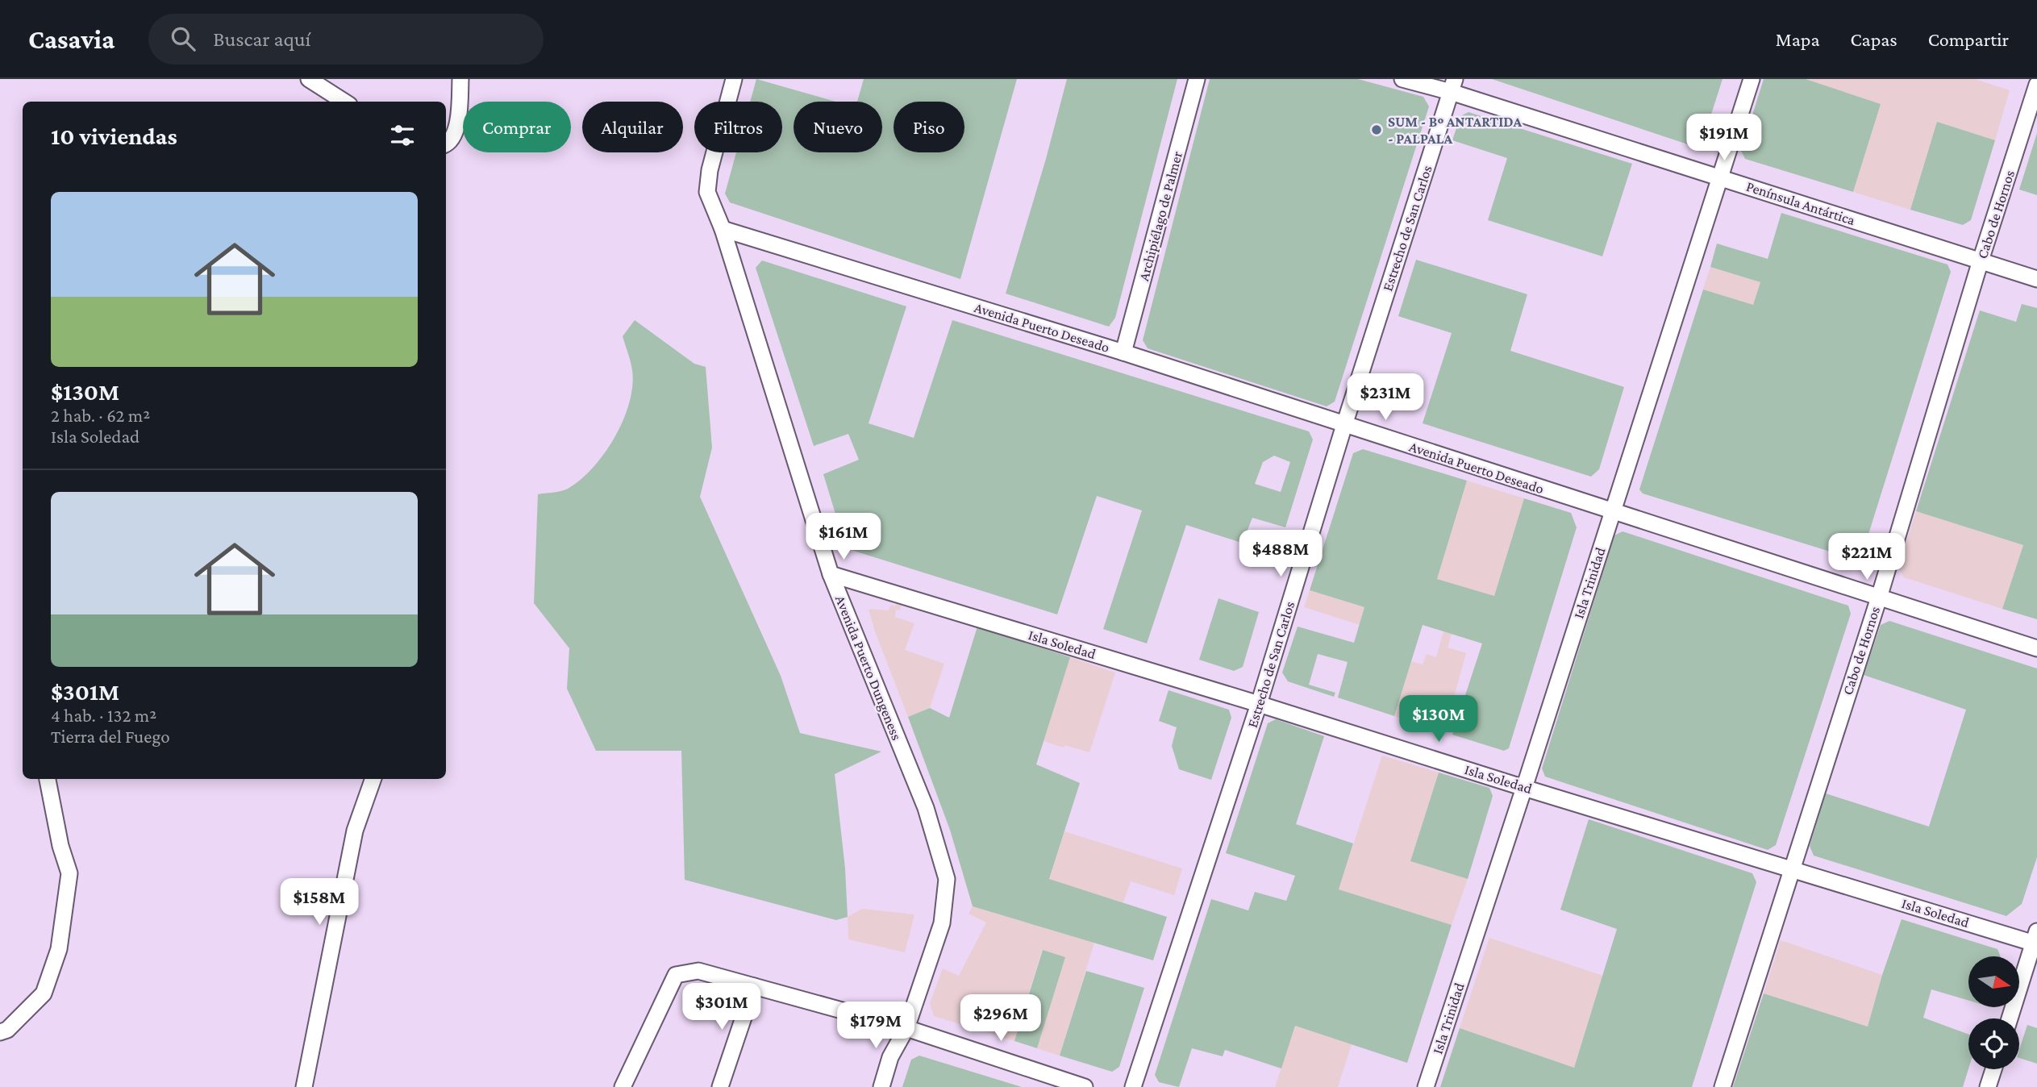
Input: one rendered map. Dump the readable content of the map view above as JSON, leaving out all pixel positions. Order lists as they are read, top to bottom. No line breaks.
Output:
{"streets":{"street":["Península Antártica","Cabo de Hornos","Archipiélago de Palmer","Estrecho de San Carlos","Avenida Puerto Deseado","Isla Trinidad","Isla Soledad","Avenida Puerto Dungeness"]},"crossings":[["Península Antártica","Cabo de Hornos"],["Península Antártica","Estrecho de San Carlos"],["Península Antártica","Isla Trinidad"],["Cabo de Hornos","Avenida Puerto Deseado"],["Cabo de Hornos","Isla Soledad"],["Archipiélago de Palmer","Avenida Puerto Deseado"],["Estrecho de San Carlos","Avenida Puerto Deseado"],["Estrecho de San Carlos","Isla Soledad"],["Avenida Puerto Deseado","Isla Trinidad"],["Avenida Puerto Deseado","Avenida Puerto Dungeness"],["Isla Trinidad","Isla Soledad"],["Isla Soledad","Avenida Puerto Dungeness"]],"places":["SUM - Bº ANTARTIDA - PALPALA"],"north":"right","page":{"header":"Casavia","search":"Buscar aquí","nav":["Mapa","Capas","Compartir"],"chip":["Comprar","Alquilar","Filtros","Nuevo","Piso"],"heading":"10 viviendas","price":["$191M","$231M","$161M","$488M","$221M","$130M","$158M","$301M","$296M","$179M"],"list":[{"name":"$130M","note":"2 hab. · 62 m² · Isla Soledad"},{"name":"$301M","note":"4 hab. · 132 m² · Tierra del Fuego"}]}}
